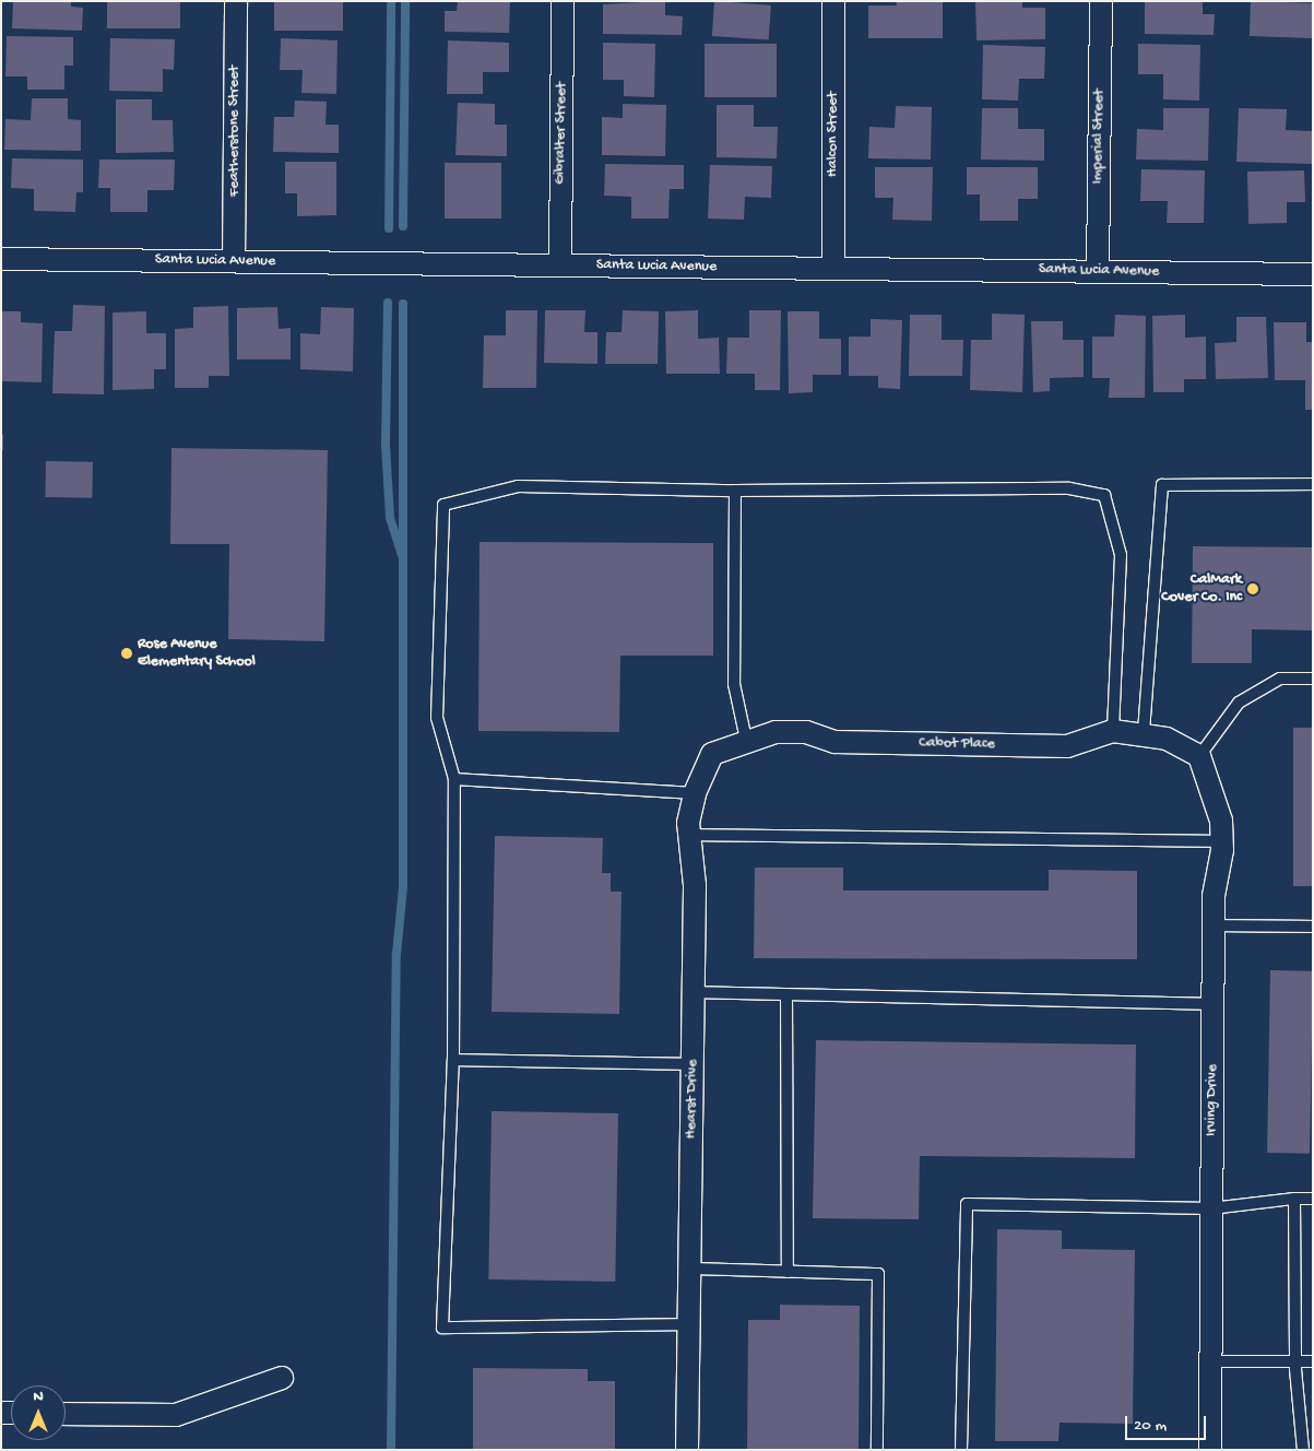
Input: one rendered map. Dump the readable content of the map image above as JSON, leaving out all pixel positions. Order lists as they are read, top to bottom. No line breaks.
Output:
{"streets":{"street":["Featherstone Street","Gibralter Street","Halcon Street","Imperial Street","Santa Lucia Avenue","Cabot Place","Hearst Drive","Irving Drive"]},"crossings":[["Featherstone Street","Santa Lucia Avenue"],["Gibralter Street","Santa Lucia Avenue"],["Halcon Street","Santa Lucia Avenue"],["Imperial Street","Santa Lucia Avenue"],["Cabot Place","Hearst Drive"],["Cabot Place","Irving Drive"]],"places":["CalMark Cover Co. Inc","Rose Avenue Elementary School"],"scale_bar":"20 m","north":"top"}
